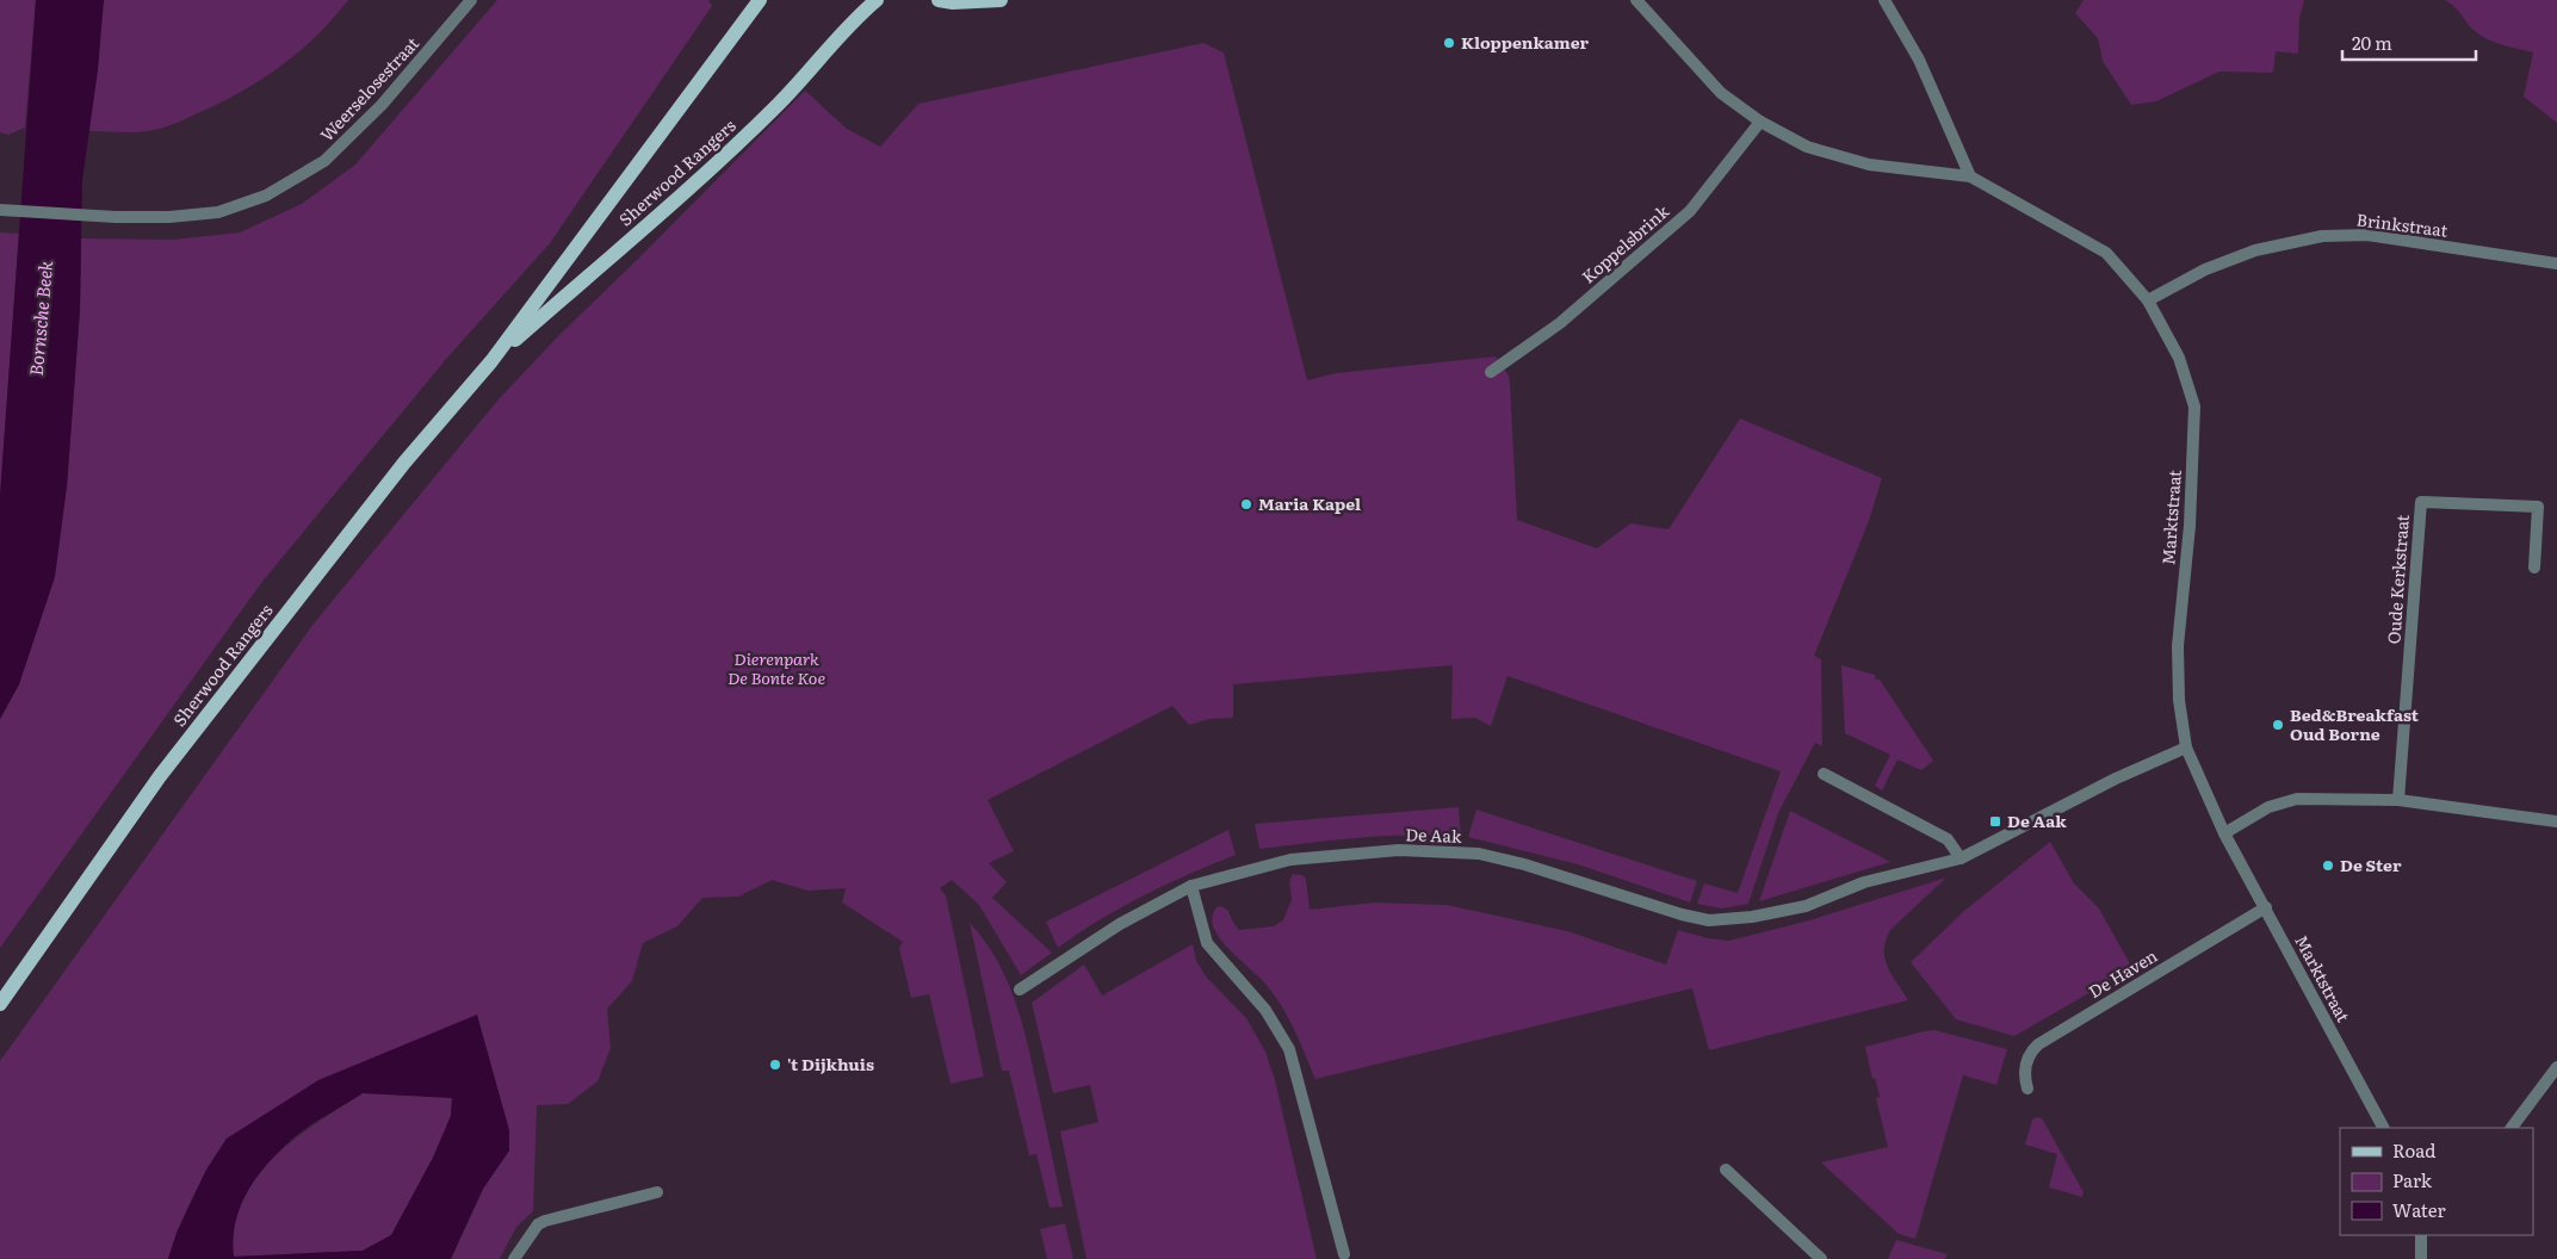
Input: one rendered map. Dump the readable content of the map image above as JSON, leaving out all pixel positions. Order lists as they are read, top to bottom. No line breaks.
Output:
{"streets":{"main road":["Sherwood Rangers"],"street":["Weerselosestraat","Brinkstraat","Koppelsbrink","Marktstraat","Oude Kerkstraat","De Aak","De Haven"]},"crossings":[["Brinkstraat","Marktstraat"],["Marktstraat","De Haven"]],"water":["Bornsche Beek"],"parks":["Dierenpark De Bonte Koe"],"places":{"other":["Kloppenkamer","Maria Kapel","Bed&Breakfast Oud Borne","De Ster","'t Dijkhuis"],"transit":["De Aak"]},"legend":["Road","Park","Water"],"scale_bar":"20 m"}
